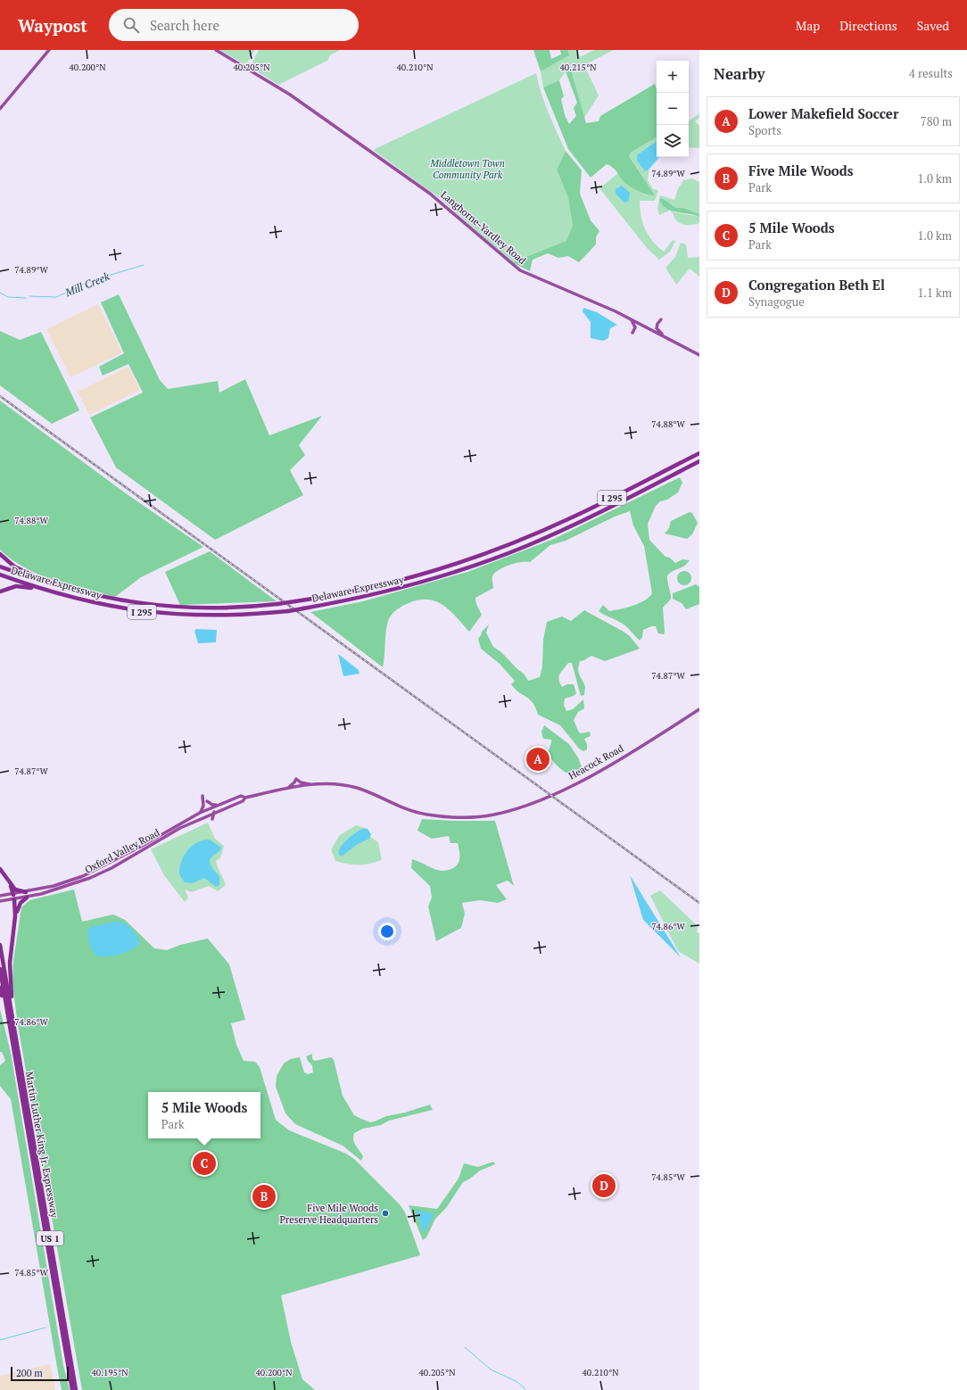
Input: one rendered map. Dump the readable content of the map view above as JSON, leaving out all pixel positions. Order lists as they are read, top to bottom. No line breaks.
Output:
{"streets":{"highway":["I 295","Delaware Expressway","Martin Luther King Jr. Expressway","US 1"],"main road":["Langhorne-Yardley Road","Heacock Road","Oxford Valley Road"]},"crossings":[["I 295","Delaware Expressway"],["Heacock Road","Oxford Valley Road"]],"water":["Mill Creek"],"parks":["Middletown Town Community Park"],"places":["Five Mile Woods Preserve Headquarters"],"scale_bar":"200 m","page":{"header":"Waypost","search":"Search here","nav":["Map","Directions","Saved"],"heading":["Nearby","4 results"],"map_buttons":["+","−"],"list":[{"mark":"A","name":"Lower Makefield Soccer","note":"Sports","value":"780 m"},{"mark":"B","name":"Five Mile Woods","note":"Park","value":"1.0 km"},{"mark":"C","name":"5 Mile Woods","note":"Park","value":"1.0 km"},{"mark":"D","name":"Congregation Beth El","note":"Synagogue","value":"1.1 km"}],"pins":["A","C","D","B"],"popup":["5 Mile Woods","Park"],"scale":"200 m"},"coordinates":["40.200°N","40.205°N","40.210°N","40.215°N","74.89°W","74.88°W","74.87°W","74.86°W","74.85°W","40.195°N"]}
